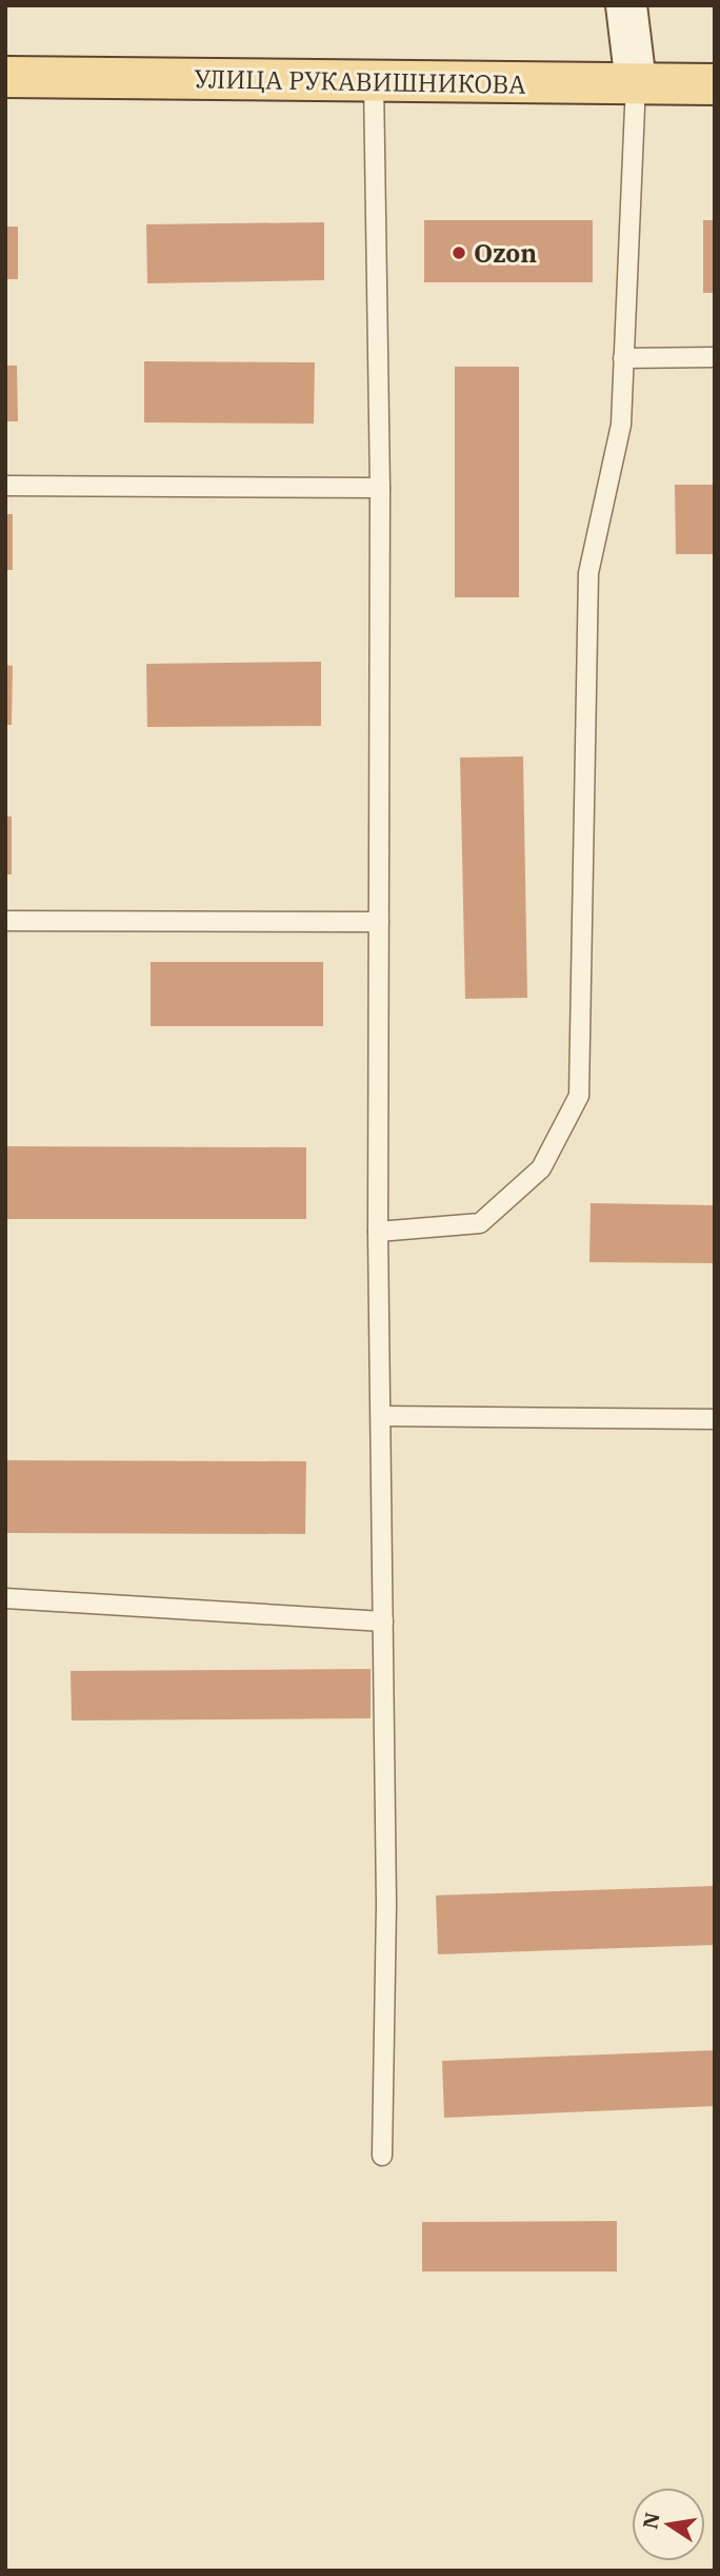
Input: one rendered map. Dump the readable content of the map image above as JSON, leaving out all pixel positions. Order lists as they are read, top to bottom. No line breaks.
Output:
{"streets":{"main road":["УЛИЦА РУКАВИШНИКОВА"]},"places":["Ozon"],"north":"left"}
